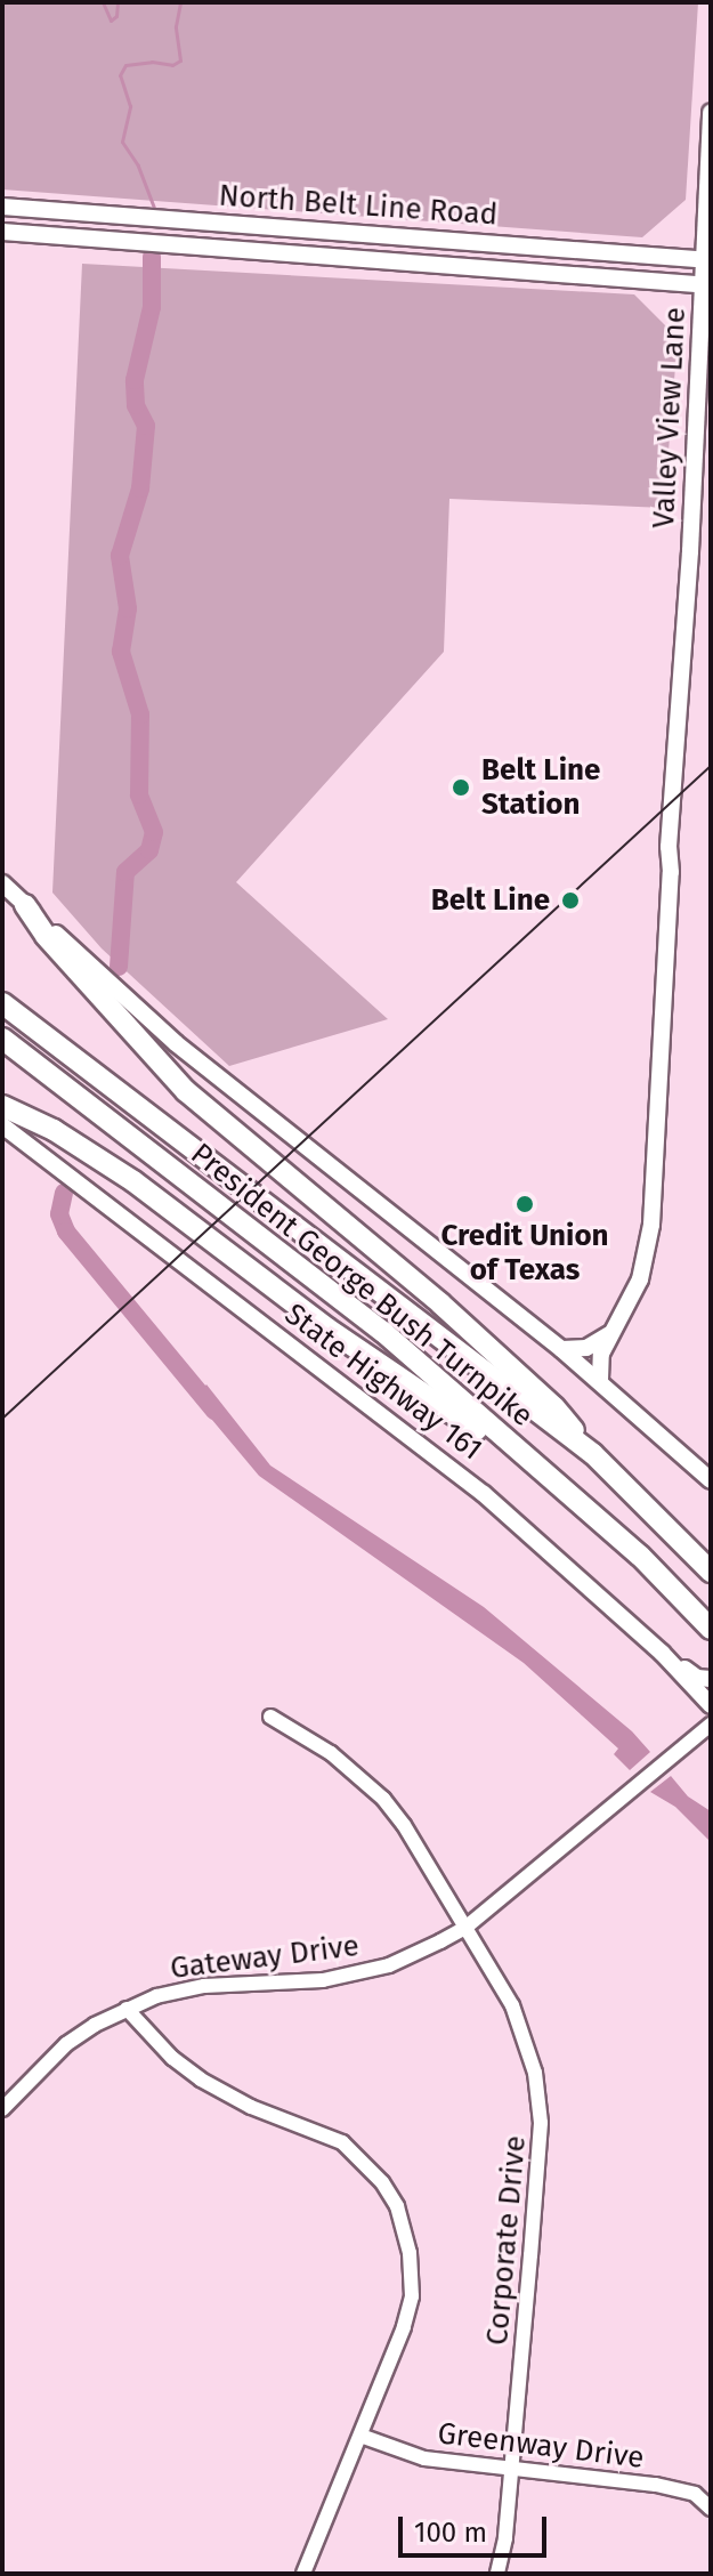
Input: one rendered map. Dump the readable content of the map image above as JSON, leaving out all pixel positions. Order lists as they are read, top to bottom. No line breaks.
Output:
{"streets":{"highway":["President George Bush Turnpike"],"main road":["North Belt Line Road","Valley View Lane","State Highway 161"],"street":["Gateway Drive","Corporate Drive","Greenway Drive"]},"crossings":[["North Belt Line Road","Valley View Lane"],["Gateway Drive","Corporate Drive"],["Corporate Drive","Greenway Drive"]],"places":["Belt Line Station","Belt Line","Credit Union of Texas"],"scale_bar":"100 m"}
